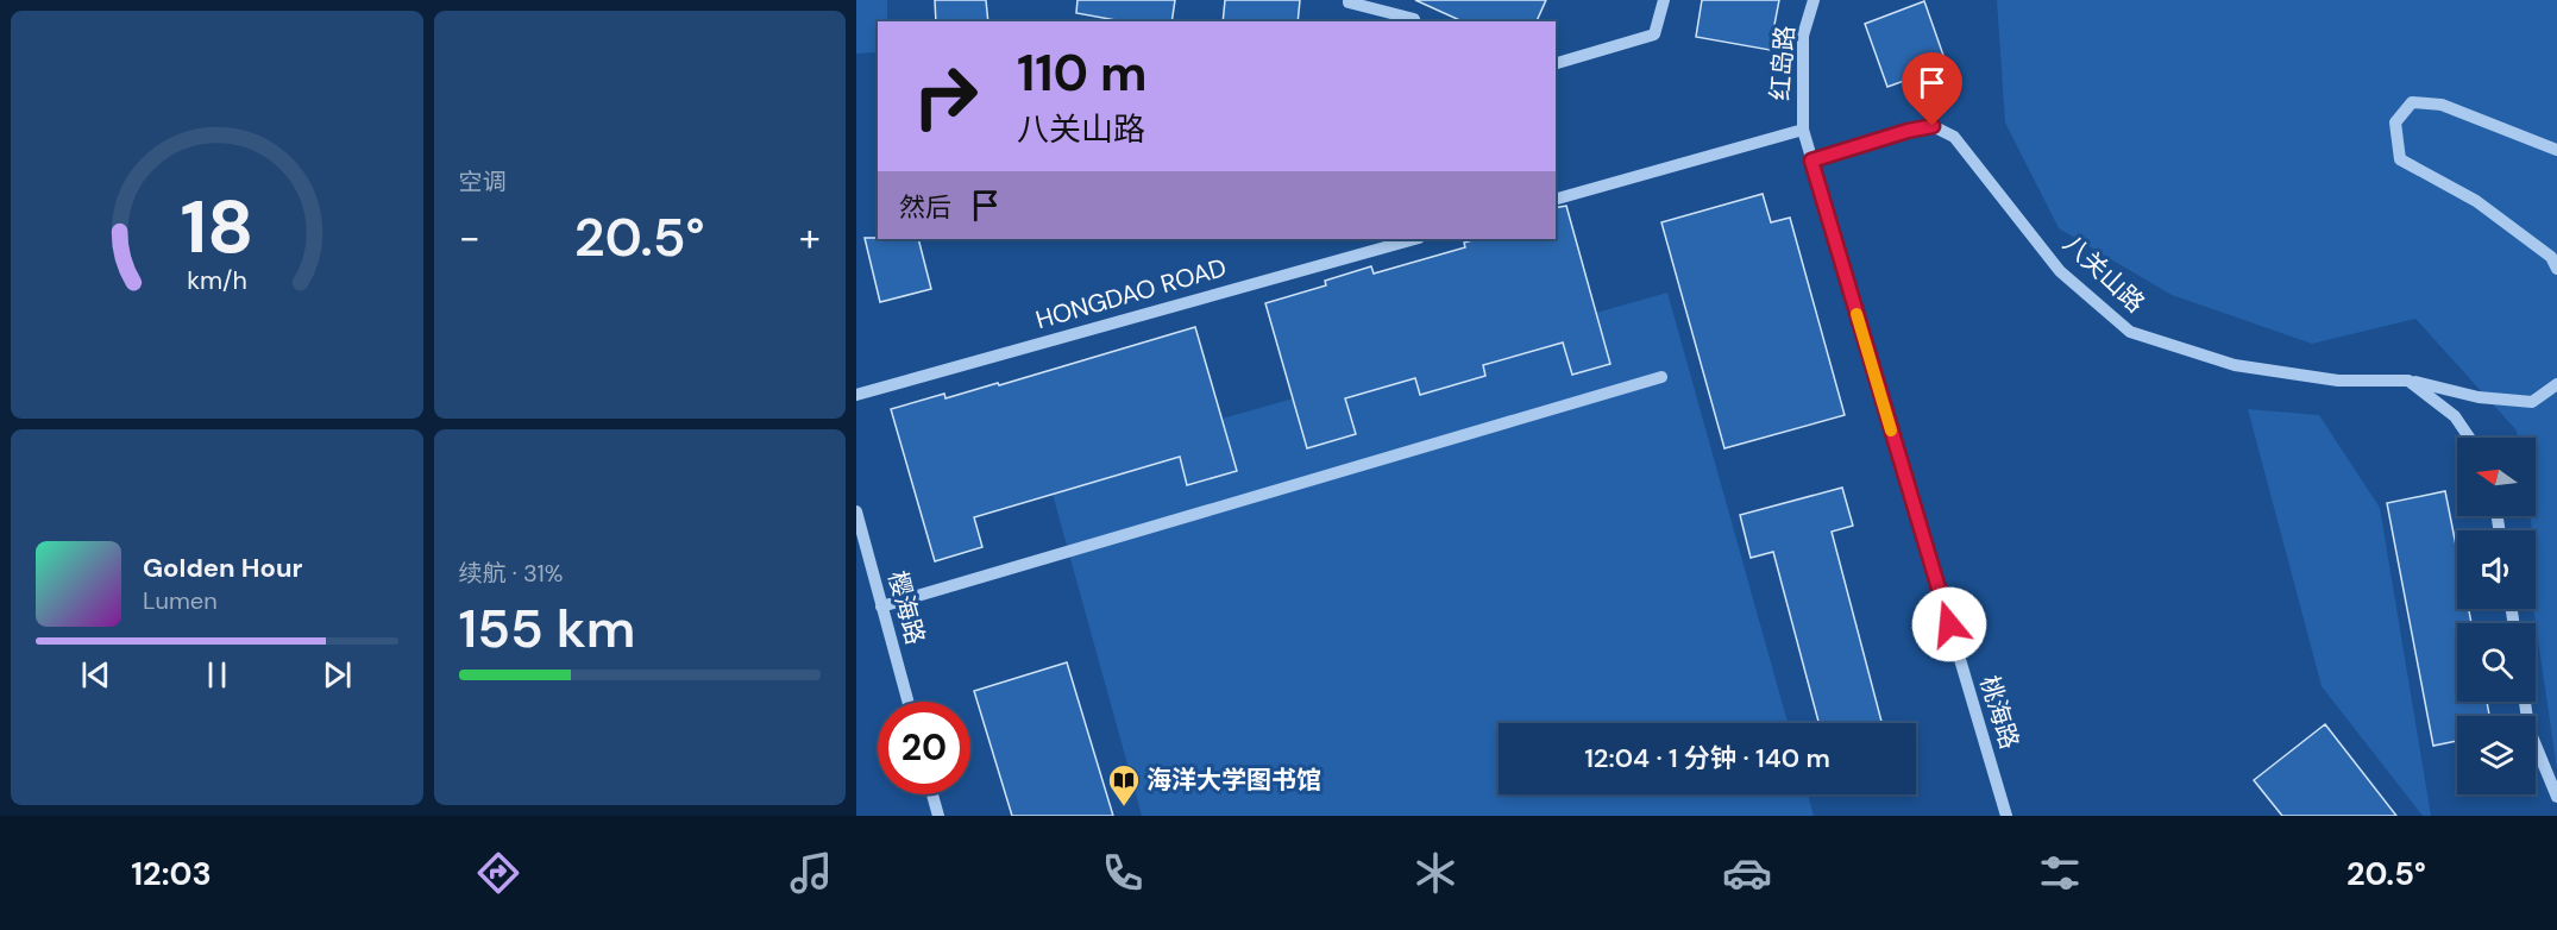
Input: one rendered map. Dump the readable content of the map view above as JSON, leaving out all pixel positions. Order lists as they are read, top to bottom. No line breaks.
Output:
{"streets":{"street":["红岛路","八关山路","HONGDAO ROAD","樱海路","桃海路"]},"crossings":[["红岛路","桃海路"],["八关山路","桃海路"]],"places":{"library":["海洋大学图书馆"]},"north":"left","page":{"tile":["空调",["续航 · 31%","155 km"]],"turn":["110 m","八关山路"],"then":"然后","heat":["−","20.5°","+"],"song":["Golden Hour","Lumen"],"limit":"20","trip":"12:04 · 1 分钟 · 140 m","tabs":["12:03","20.5°"],"gauge":["18","km/h"]}}
